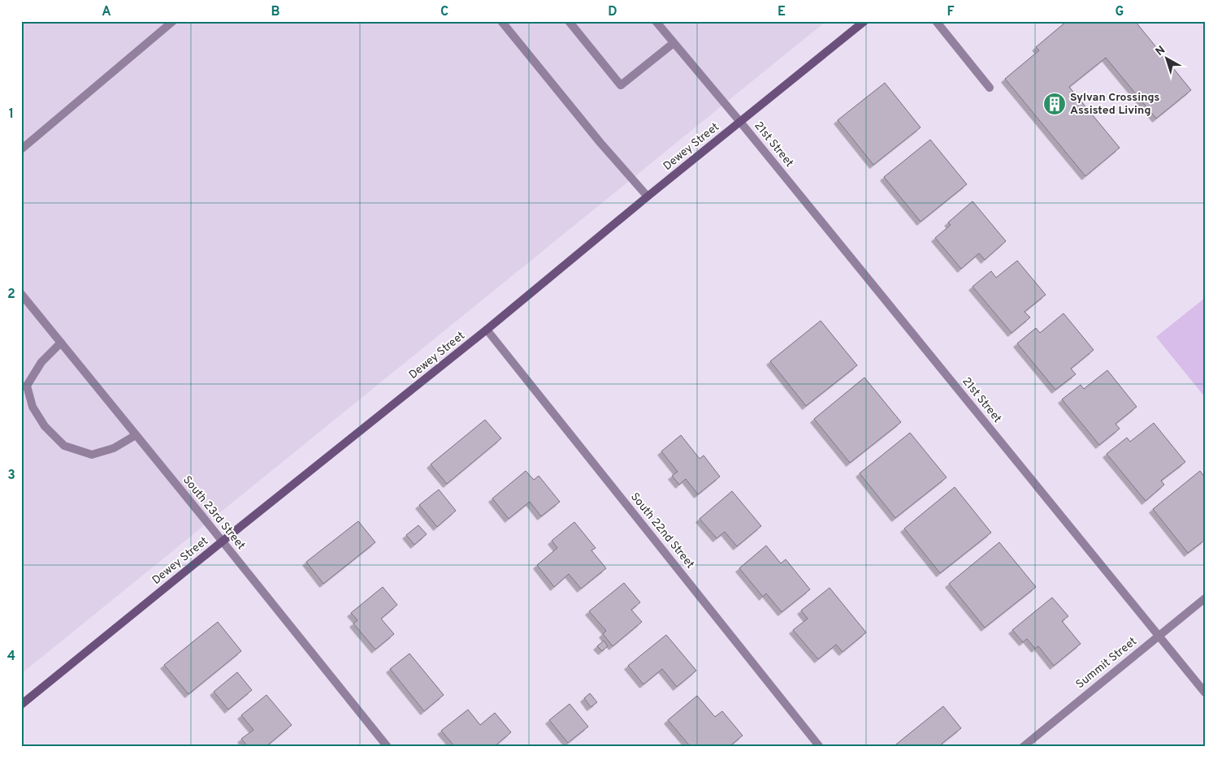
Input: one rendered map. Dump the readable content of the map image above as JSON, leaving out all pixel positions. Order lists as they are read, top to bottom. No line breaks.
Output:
{"streets":{"street":["21st Street","Dewey Street","South 23rd Street","South 22nd Street","Summit Street"]},"crossings":[["21st Street","Dewey Street"],["21st Street","Summit Street"],["Dewey Street","South 23rd Street"],["Dewey Street","South 22nd Street"]],"places":{"building":["Sylvan Crossings Assisted Living"]},"north":"top left","grid":{"columns":["A","B","C","D","E","F","G"],"rows":["1","2","3","4"]}}
